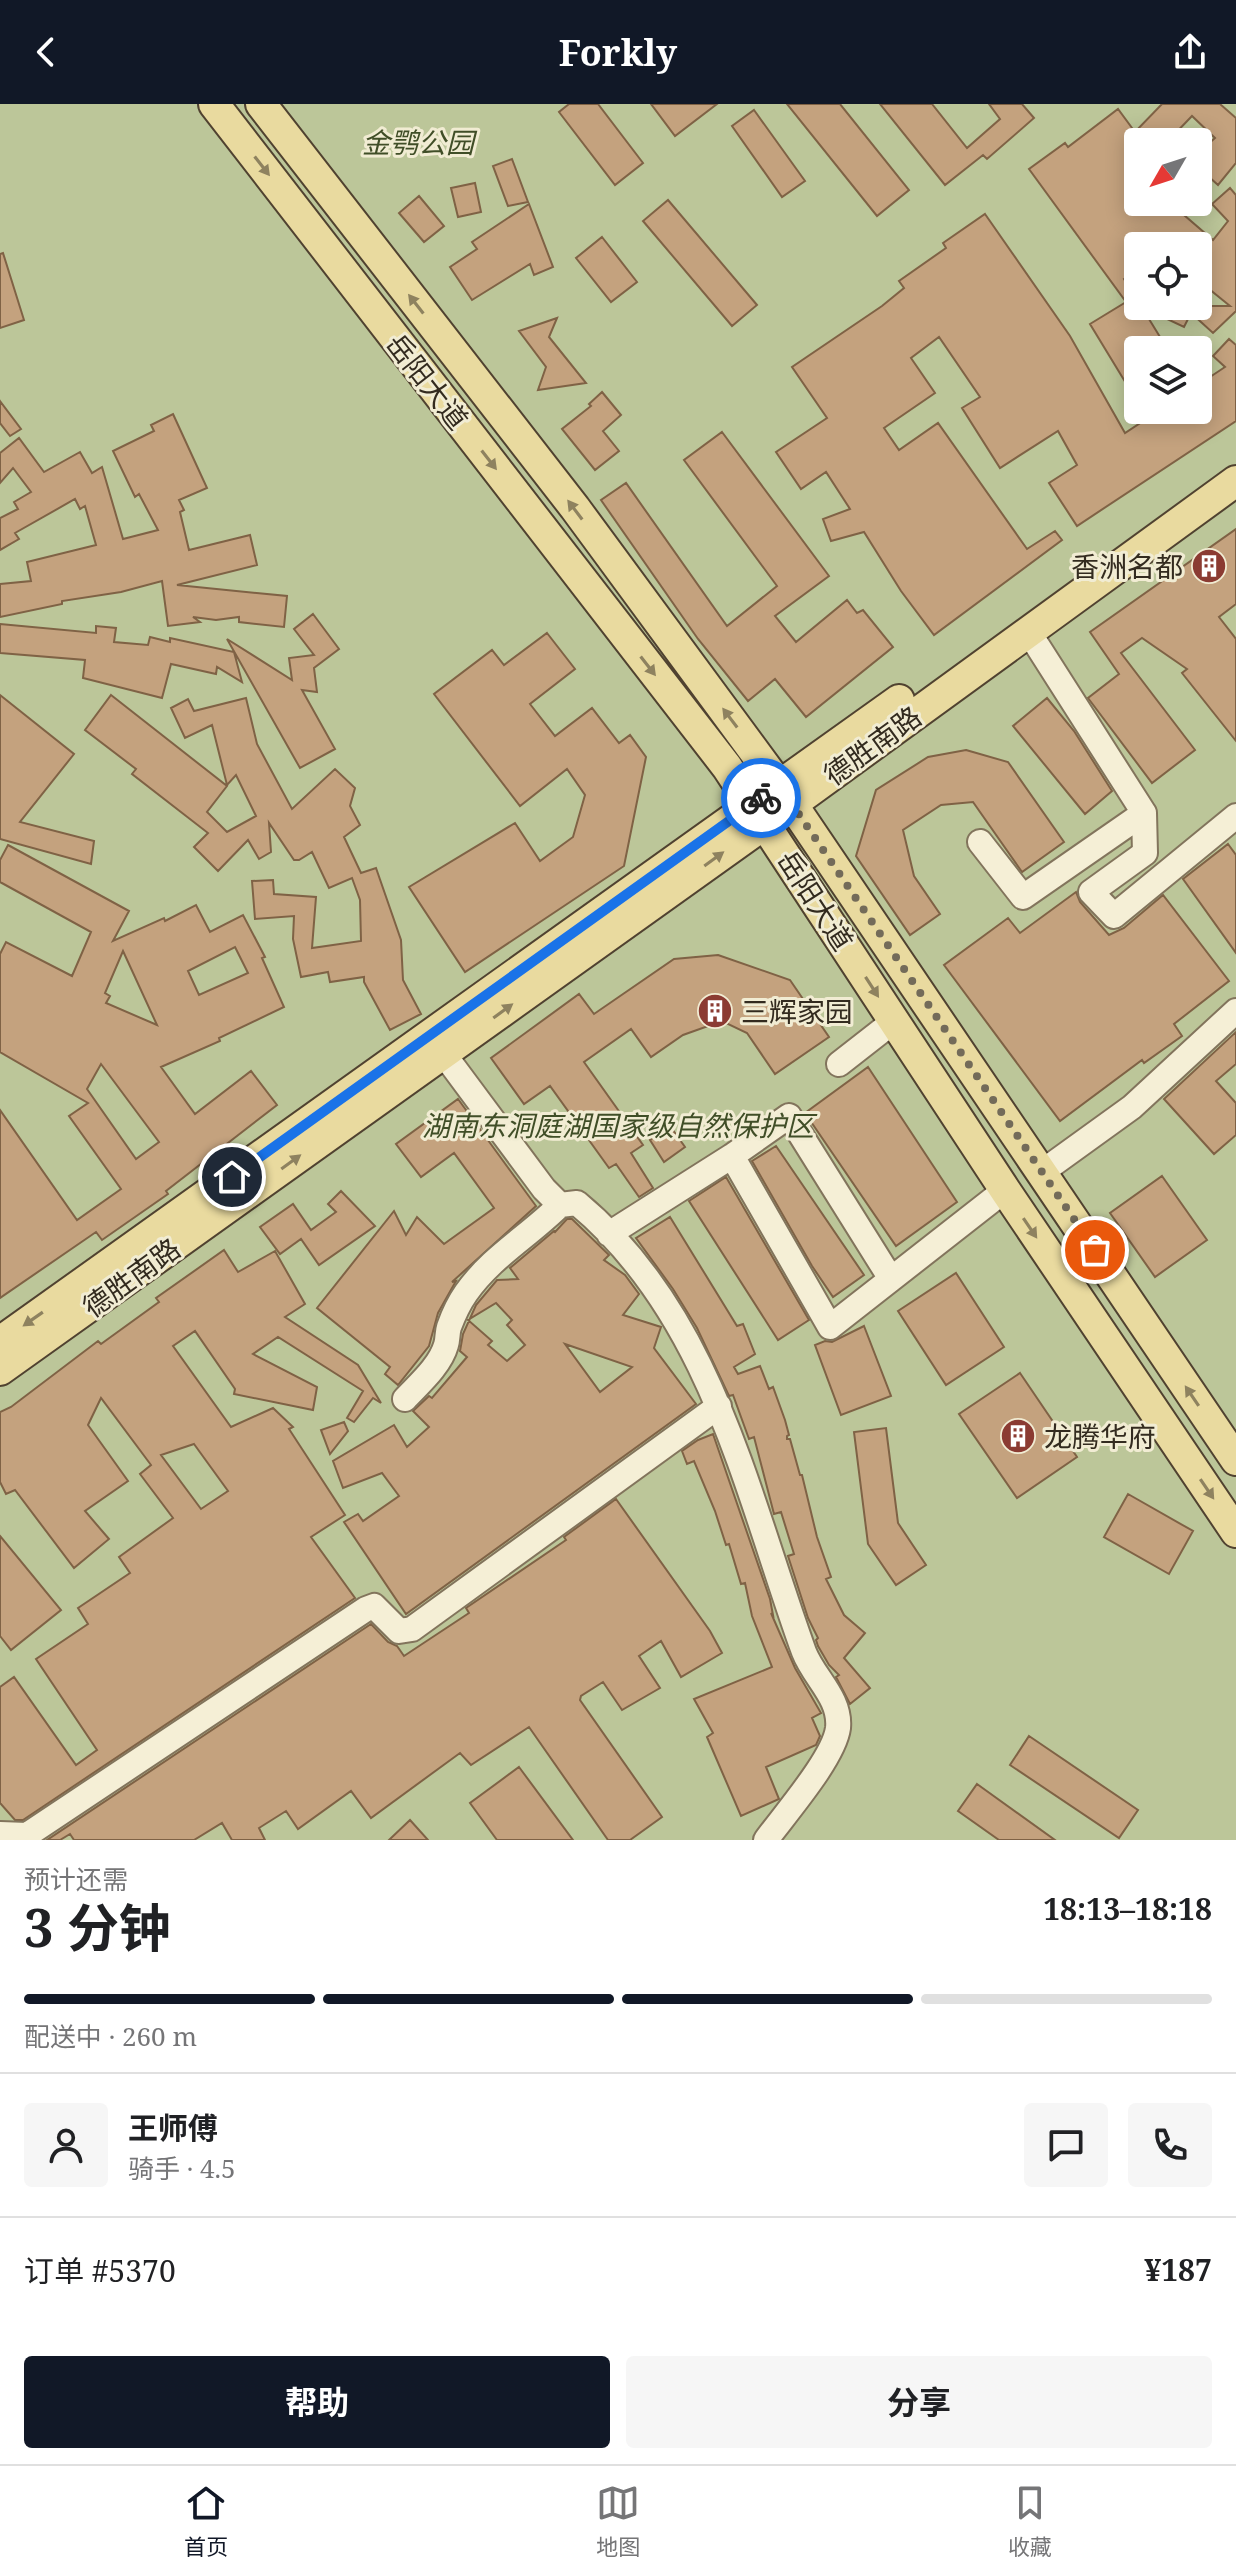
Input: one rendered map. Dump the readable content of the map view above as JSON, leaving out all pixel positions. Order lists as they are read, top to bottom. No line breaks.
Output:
{"streets":{"main road":["岳阳大道","德胜南路"]},"crossings":[["岳阳大道","德胜南路"]],"parks":["金鹗公园","湖南东洞庭湖国家级自然保护区"],"places":{"building":["香洲名都","三辉家园","龙腾华府"]},"north":"bottom left","page":{"header":"Forkly","heading":["3 分钟","预计还需","18:13–18:18"],"panel":["王师傅","骑手 · 4.5","订单 #5370","¥187"],"bar":"配送中 · 260 m","buttons":["帮助","分享"],"tabs":["首页","地图","收藏"]}}
